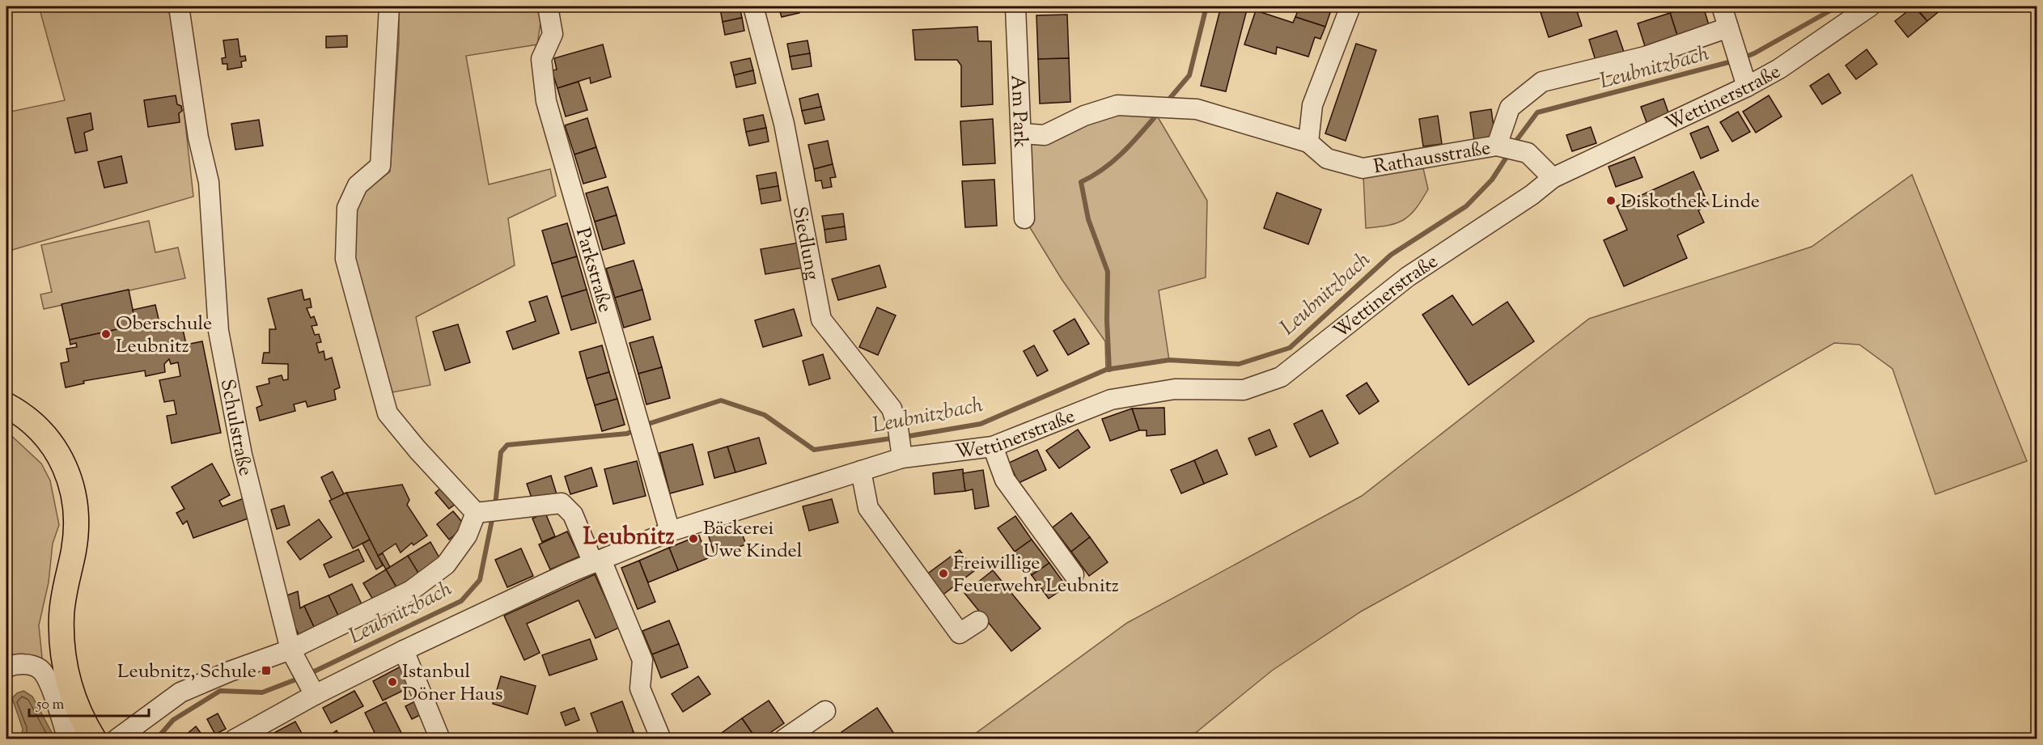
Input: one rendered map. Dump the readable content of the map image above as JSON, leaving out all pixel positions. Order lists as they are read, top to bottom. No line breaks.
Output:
{"streets":{"street":["Wettinerstraße","Am Park","Rathausstraße","Siedlung","Parkstraße","Schulstraße"]},"crossings":[["Wettinerstraße","Rathausstraße"],["Wettinerstraße","Siedlung"],["Wettinerstraße","Parkstraße"],["Wettinerstraße","Schulstraße"],["Am Park","Rathausstraße"]],"districts":["Leubnitz"],"water":["Leubnitzbach"],"places":{"other":["Diskothek Linde","Oberschule Leubnitz","Bäckerei Uwe Kindel","Freiwillige Feuerwehr Leubnitz","Istanbul Döner Haus"],"transit":["Leubnitz, Schule"]},"scale_bar":"50 m"}
